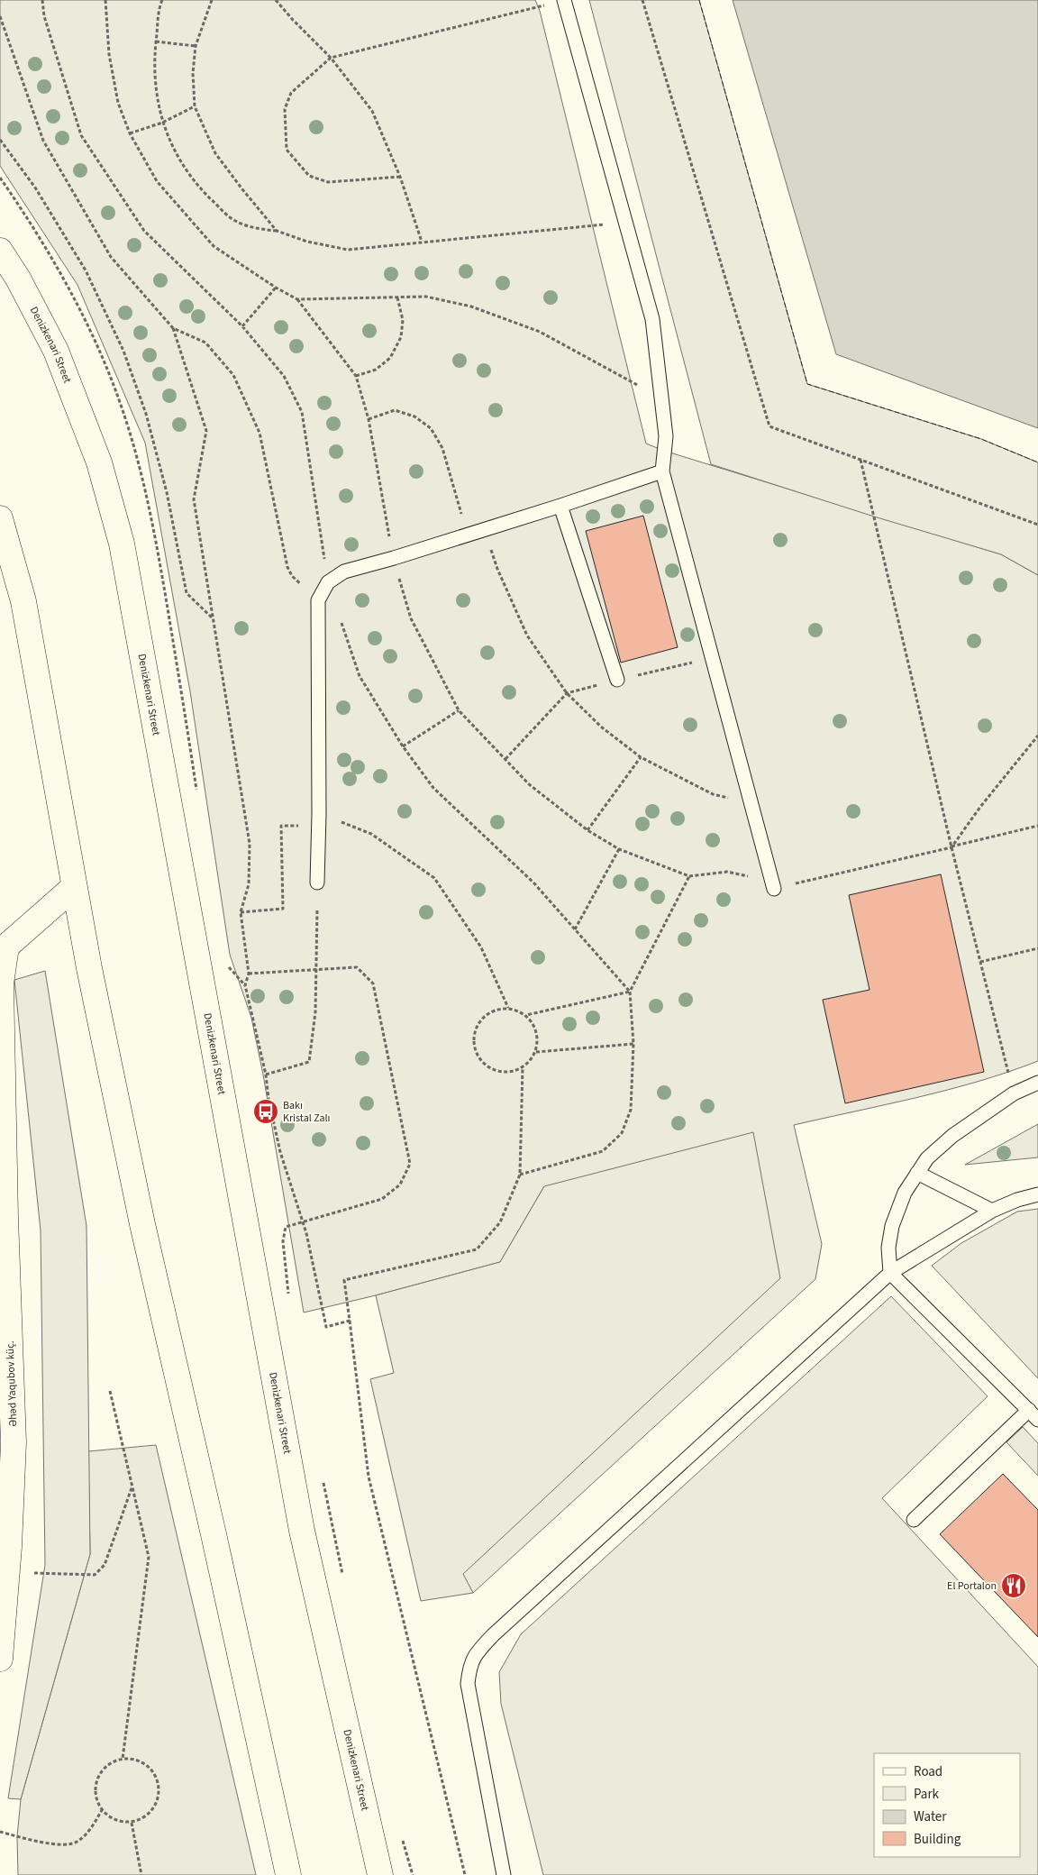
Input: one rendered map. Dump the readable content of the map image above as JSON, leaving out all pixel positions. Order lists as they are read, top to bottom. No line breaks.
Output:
{"streets":{"main road":["Denizkenari Street","Əhəd Yaqubov küç."]},"places":{"bus stop":["Bakı Kristal Zalı"],"restaurant":["El Portalon"]},"legend":["Road","Park","Water","Building"]}
